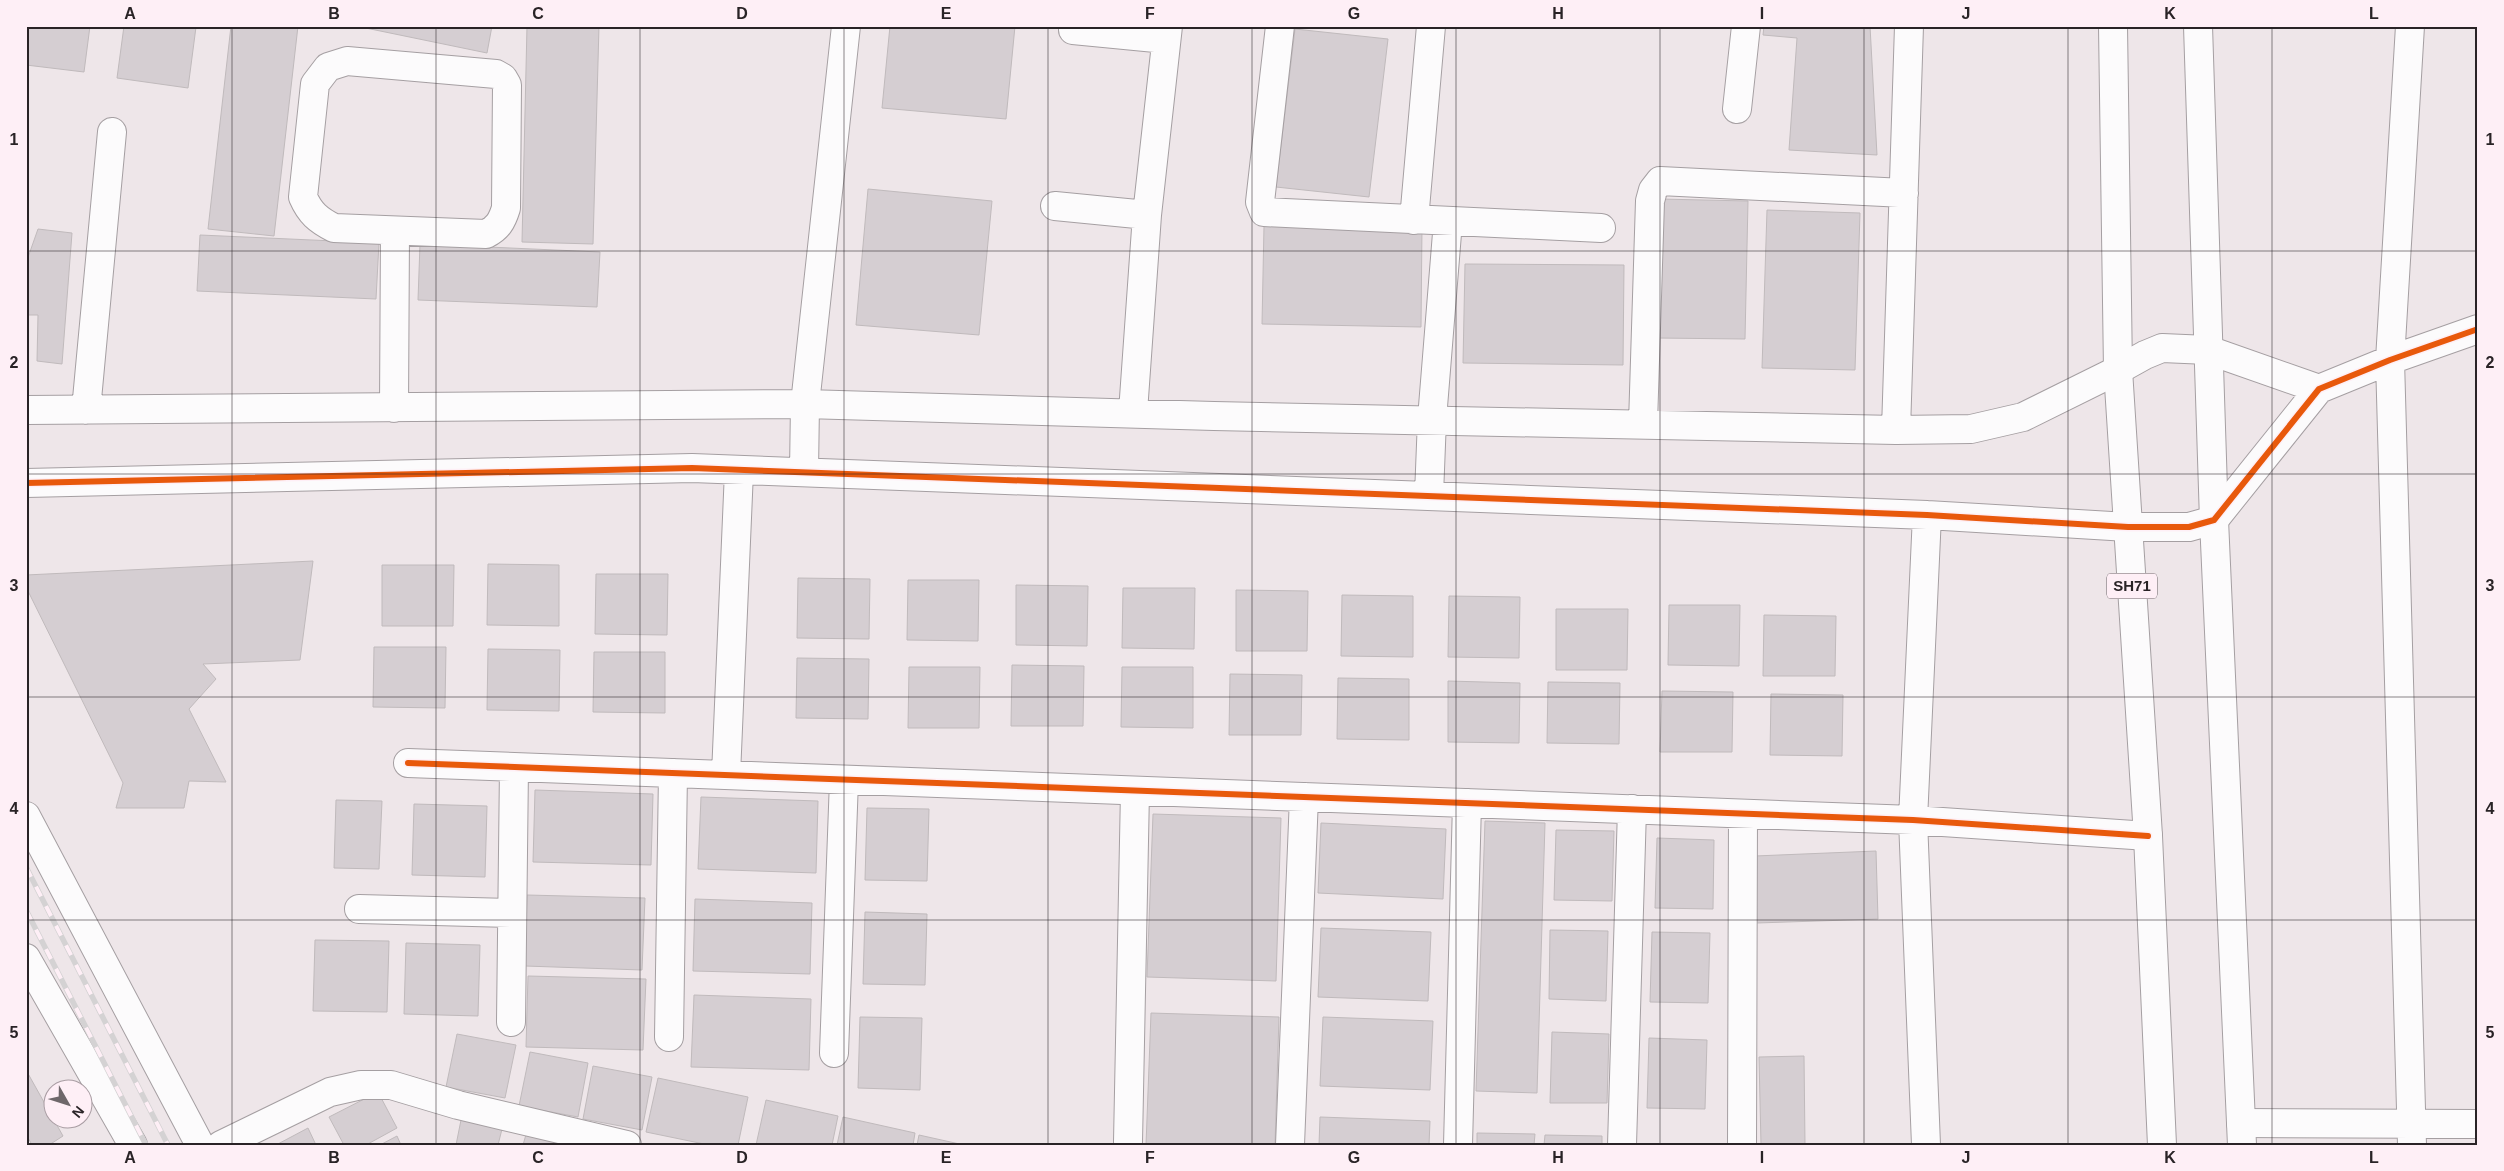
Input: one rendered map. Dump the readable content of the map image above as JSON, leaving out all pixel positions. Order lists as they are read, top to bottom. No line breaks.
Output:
{"streets":{"street":["SH71"]},"north":"bottom right","grid":{"columns":["A","B","C","D","E","F","G","H","I","J","K","L"],"rows":["1","2","3","4","5"]}}
